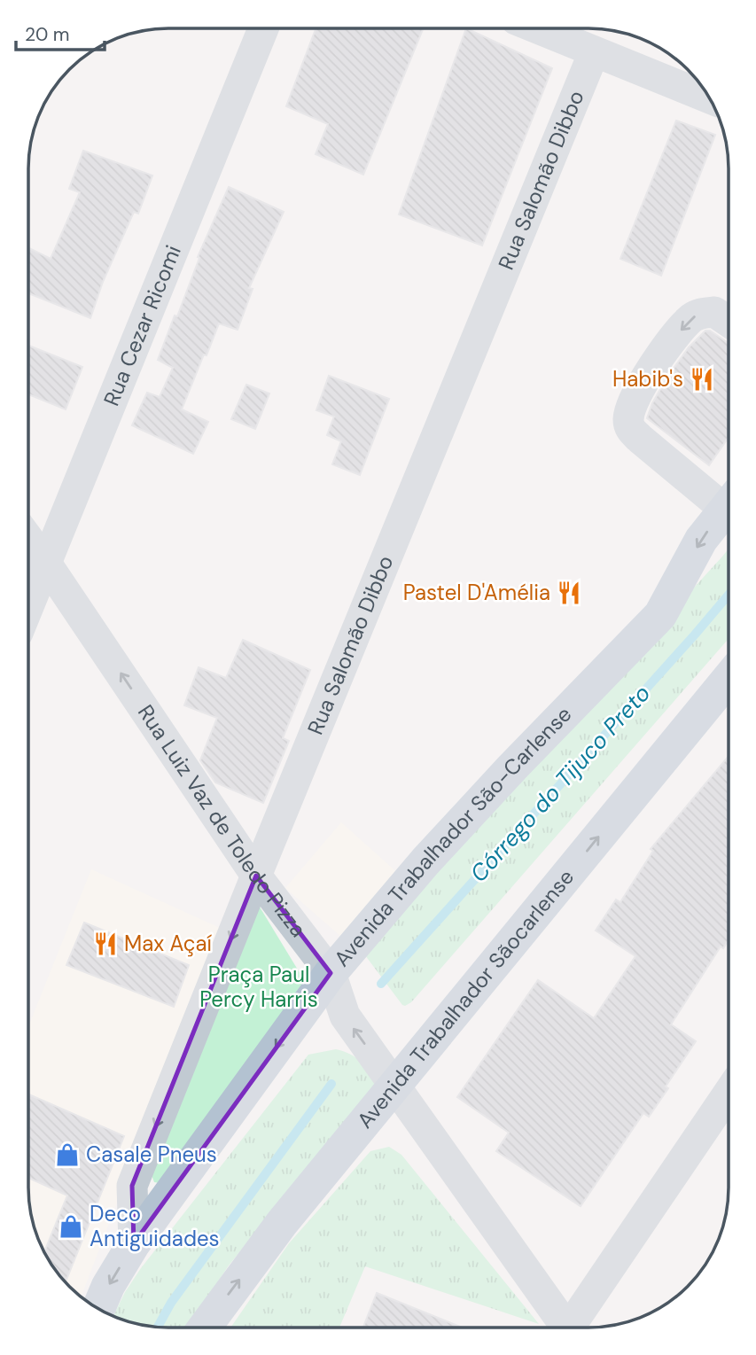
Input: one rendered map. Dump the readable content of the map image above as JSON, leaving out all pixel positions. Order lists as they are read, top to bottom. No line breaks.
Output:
{"streets":{"main road":["Avenida Trabalhador São-Carlense","Avenida Trabalhador Sãocarlense"],"street":["Rua Salomão Dibbo","Rua Cezar Ricomi","Rua Luiz Vaz de Toledo Pizza"]},"crossings":[["Rua Salomão Dibbo","Rua Luiz Vaz de Toledo Pizza"],["Rua Salomão Dibbo","Avenida Trabalhador São-Carlense"],["Rua Cezar Ricomi","Rua Luiz Vaz de Toledo Pizza"],["Rua Luiz Vaz de Toledo Pizza","Avenida Trabalhador São-Carlense"],["Rua Luiz Vaz de Toledo Pizza","Avenida Trabalhador Sãocarlense"]],"one_way":["Rua Luiz Vaz de Toledo Pizza","Avenida Trabalhador São-Carlense","Avenida Trabalhador Sãocarlense"],"water":["Córrego do Tijuco Preto"],"parks":["Praça Paul Percy Harris"],"places":{"restaurant":["Habib's","Pastel D'Amélia","Max Açaí"],"shop":["Casale Pneus","Deco Antiguidades"]},"scale_bar":"20 m"}
